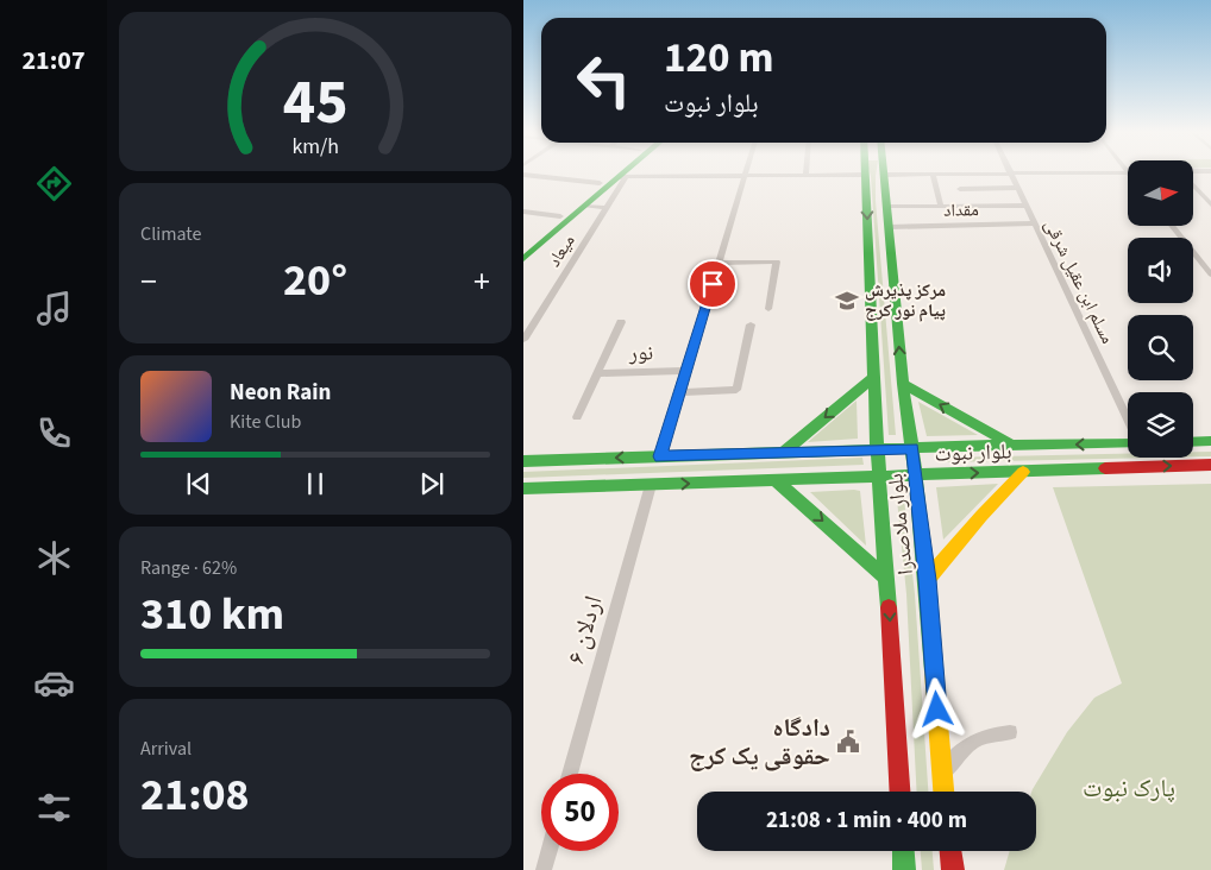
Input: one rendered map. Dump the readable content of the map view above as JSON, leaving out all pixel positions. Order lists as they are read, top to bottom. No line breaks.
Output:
{"streets":{"main road":["بلوار نبوت","بلوار ملاصدرا"],"street":["مقداد","میعاد","مسلم ابن عقیل شرقی","نور","اردلان ۶"]},"crossings":[["مقداد","مسلم ابن عقیل شرقی"],["مقداد","بلوار ملاصدرا"],["بلوار نبوت","بلوار ملاصدرا"],["بلوار نبوت","اردلان ۶"]],"parks":["پارک نبوت"],"places":{"school or university":["مرکز پذیرش پیام نور کرج"],"public building":["دادگاه حقوقی یک کرج"]},"north":"right","page":{"tabs":"21:07","turn":["120 m","بلوار نبوت"],"tile":["Climate",["Range · 62%","310 km"],["Arrival","21:08"]],"heat":["−","20°","+"],"song":["Neon Rain","Kite Club"],"limit":"50","trip":"21:08 · 1 min · 400 m","gauge":["45","km/h"]}}
